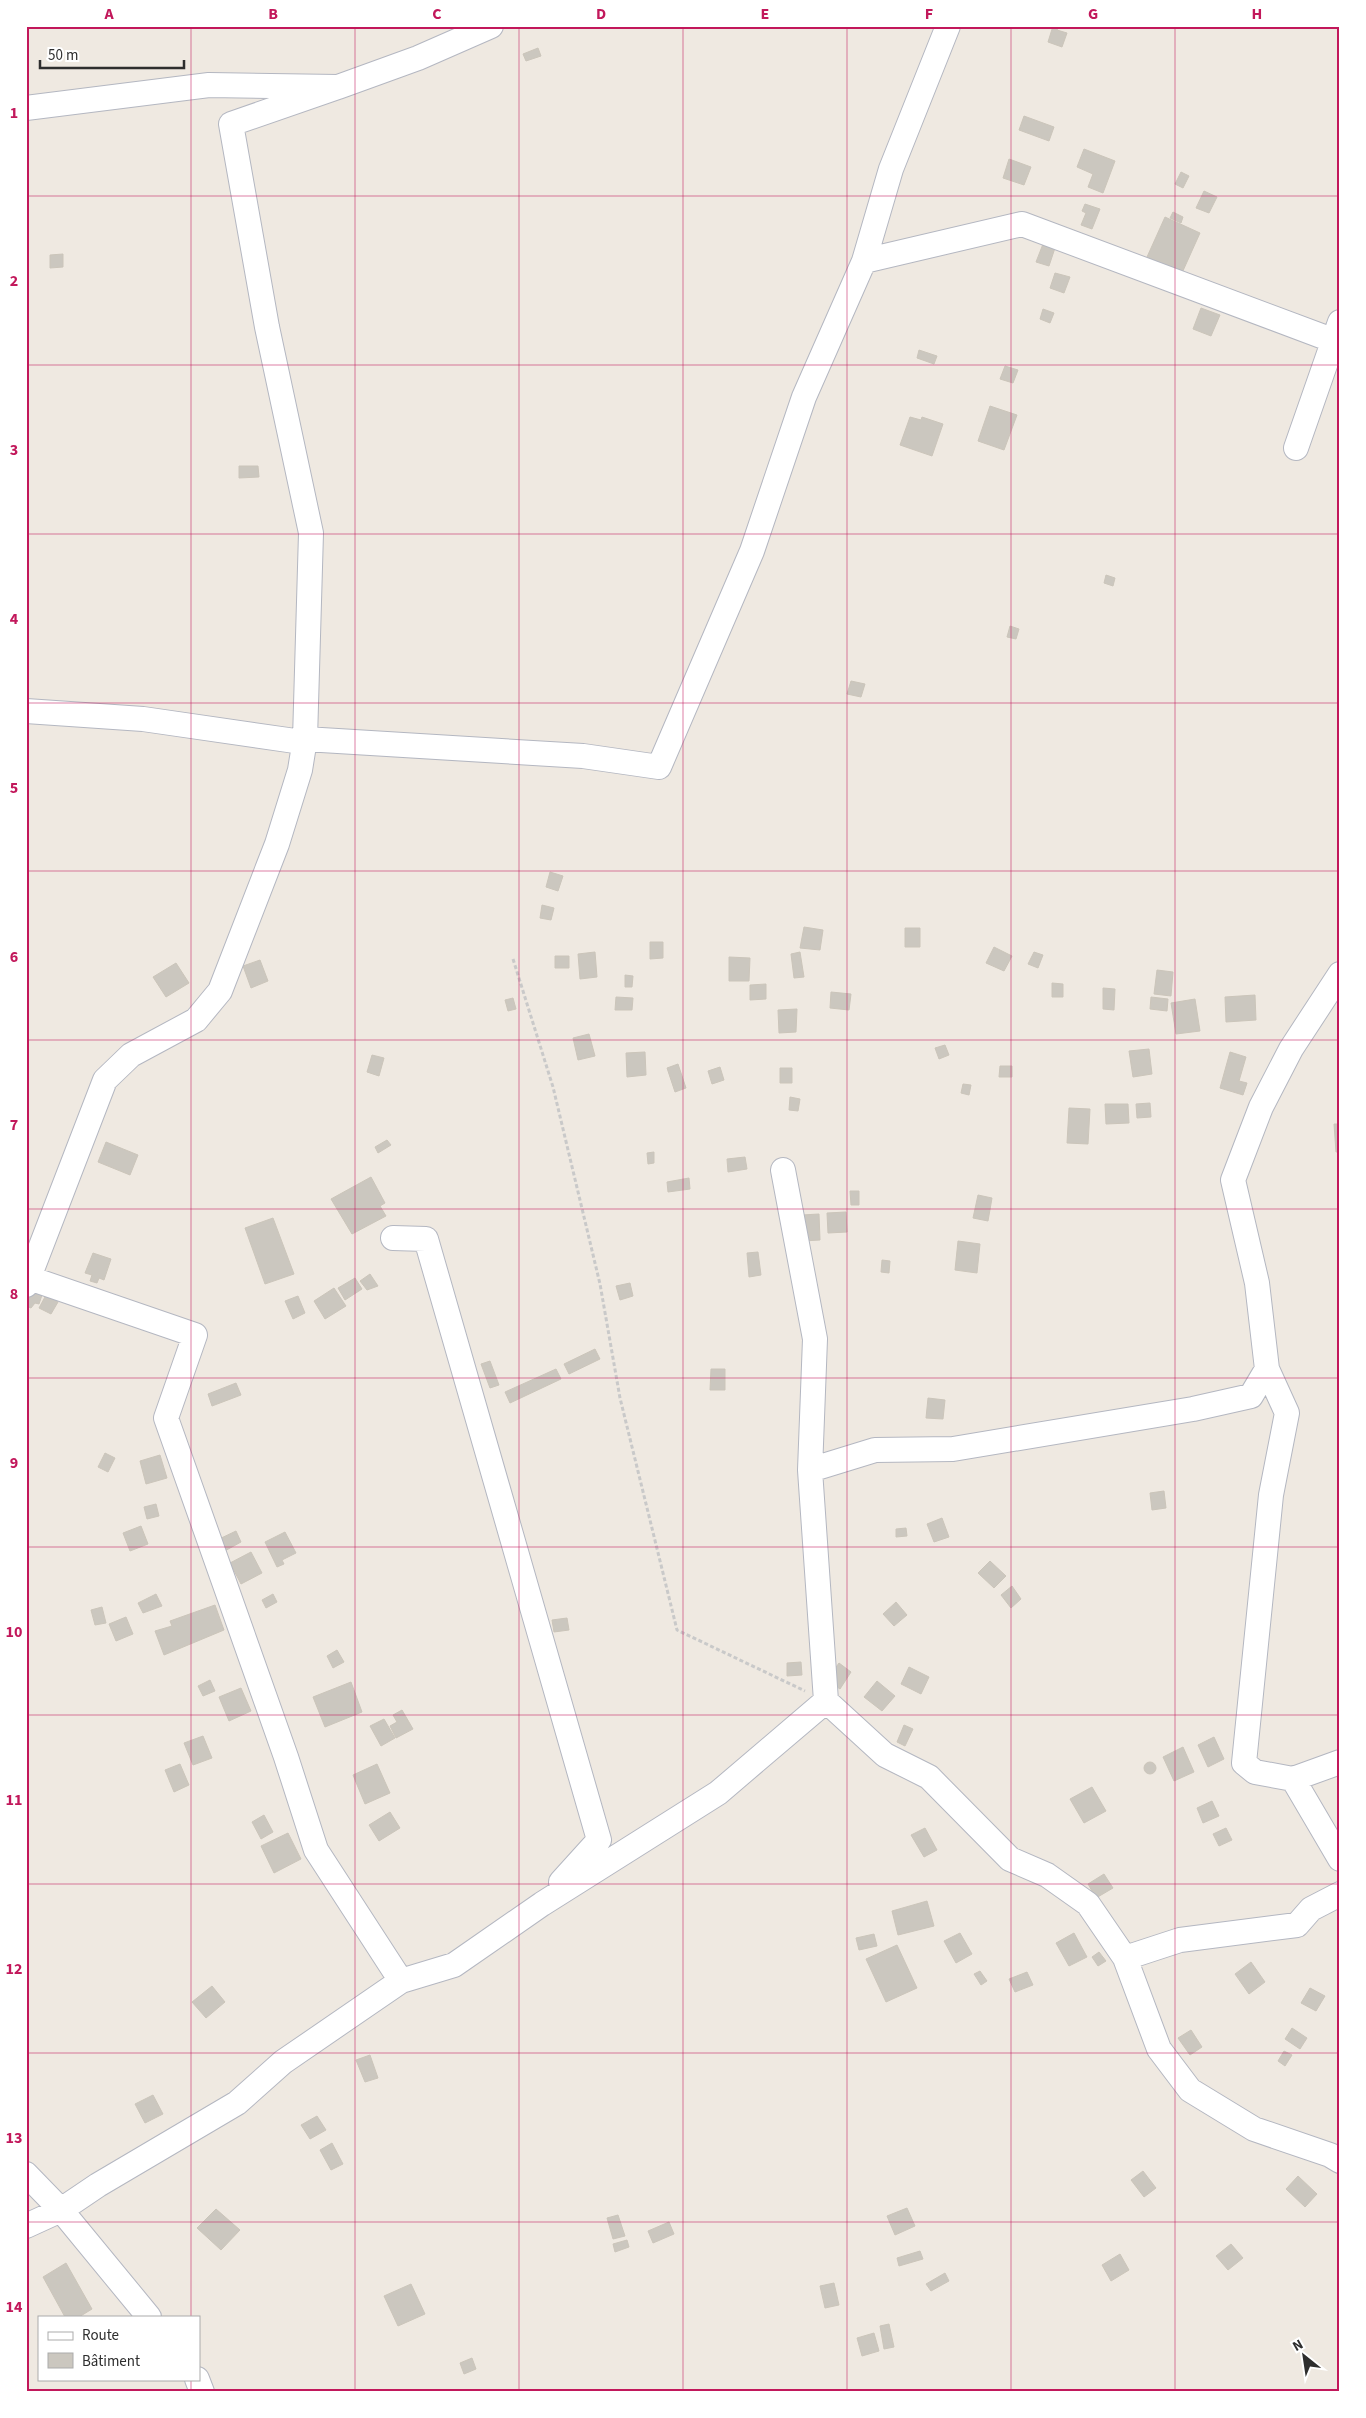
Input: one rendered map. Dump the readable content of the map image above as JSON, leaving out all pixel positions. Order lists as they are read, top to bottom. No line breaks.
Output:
{"legend":["Route","Bâtiment"],"scale_bar":"50 m","north":"top left","grid":{"columns":["A","B","C","D","E","F","G","H"],"rows":["1","2","3","4","5","6","7","8","9","10","11","12","13","14"]}}
